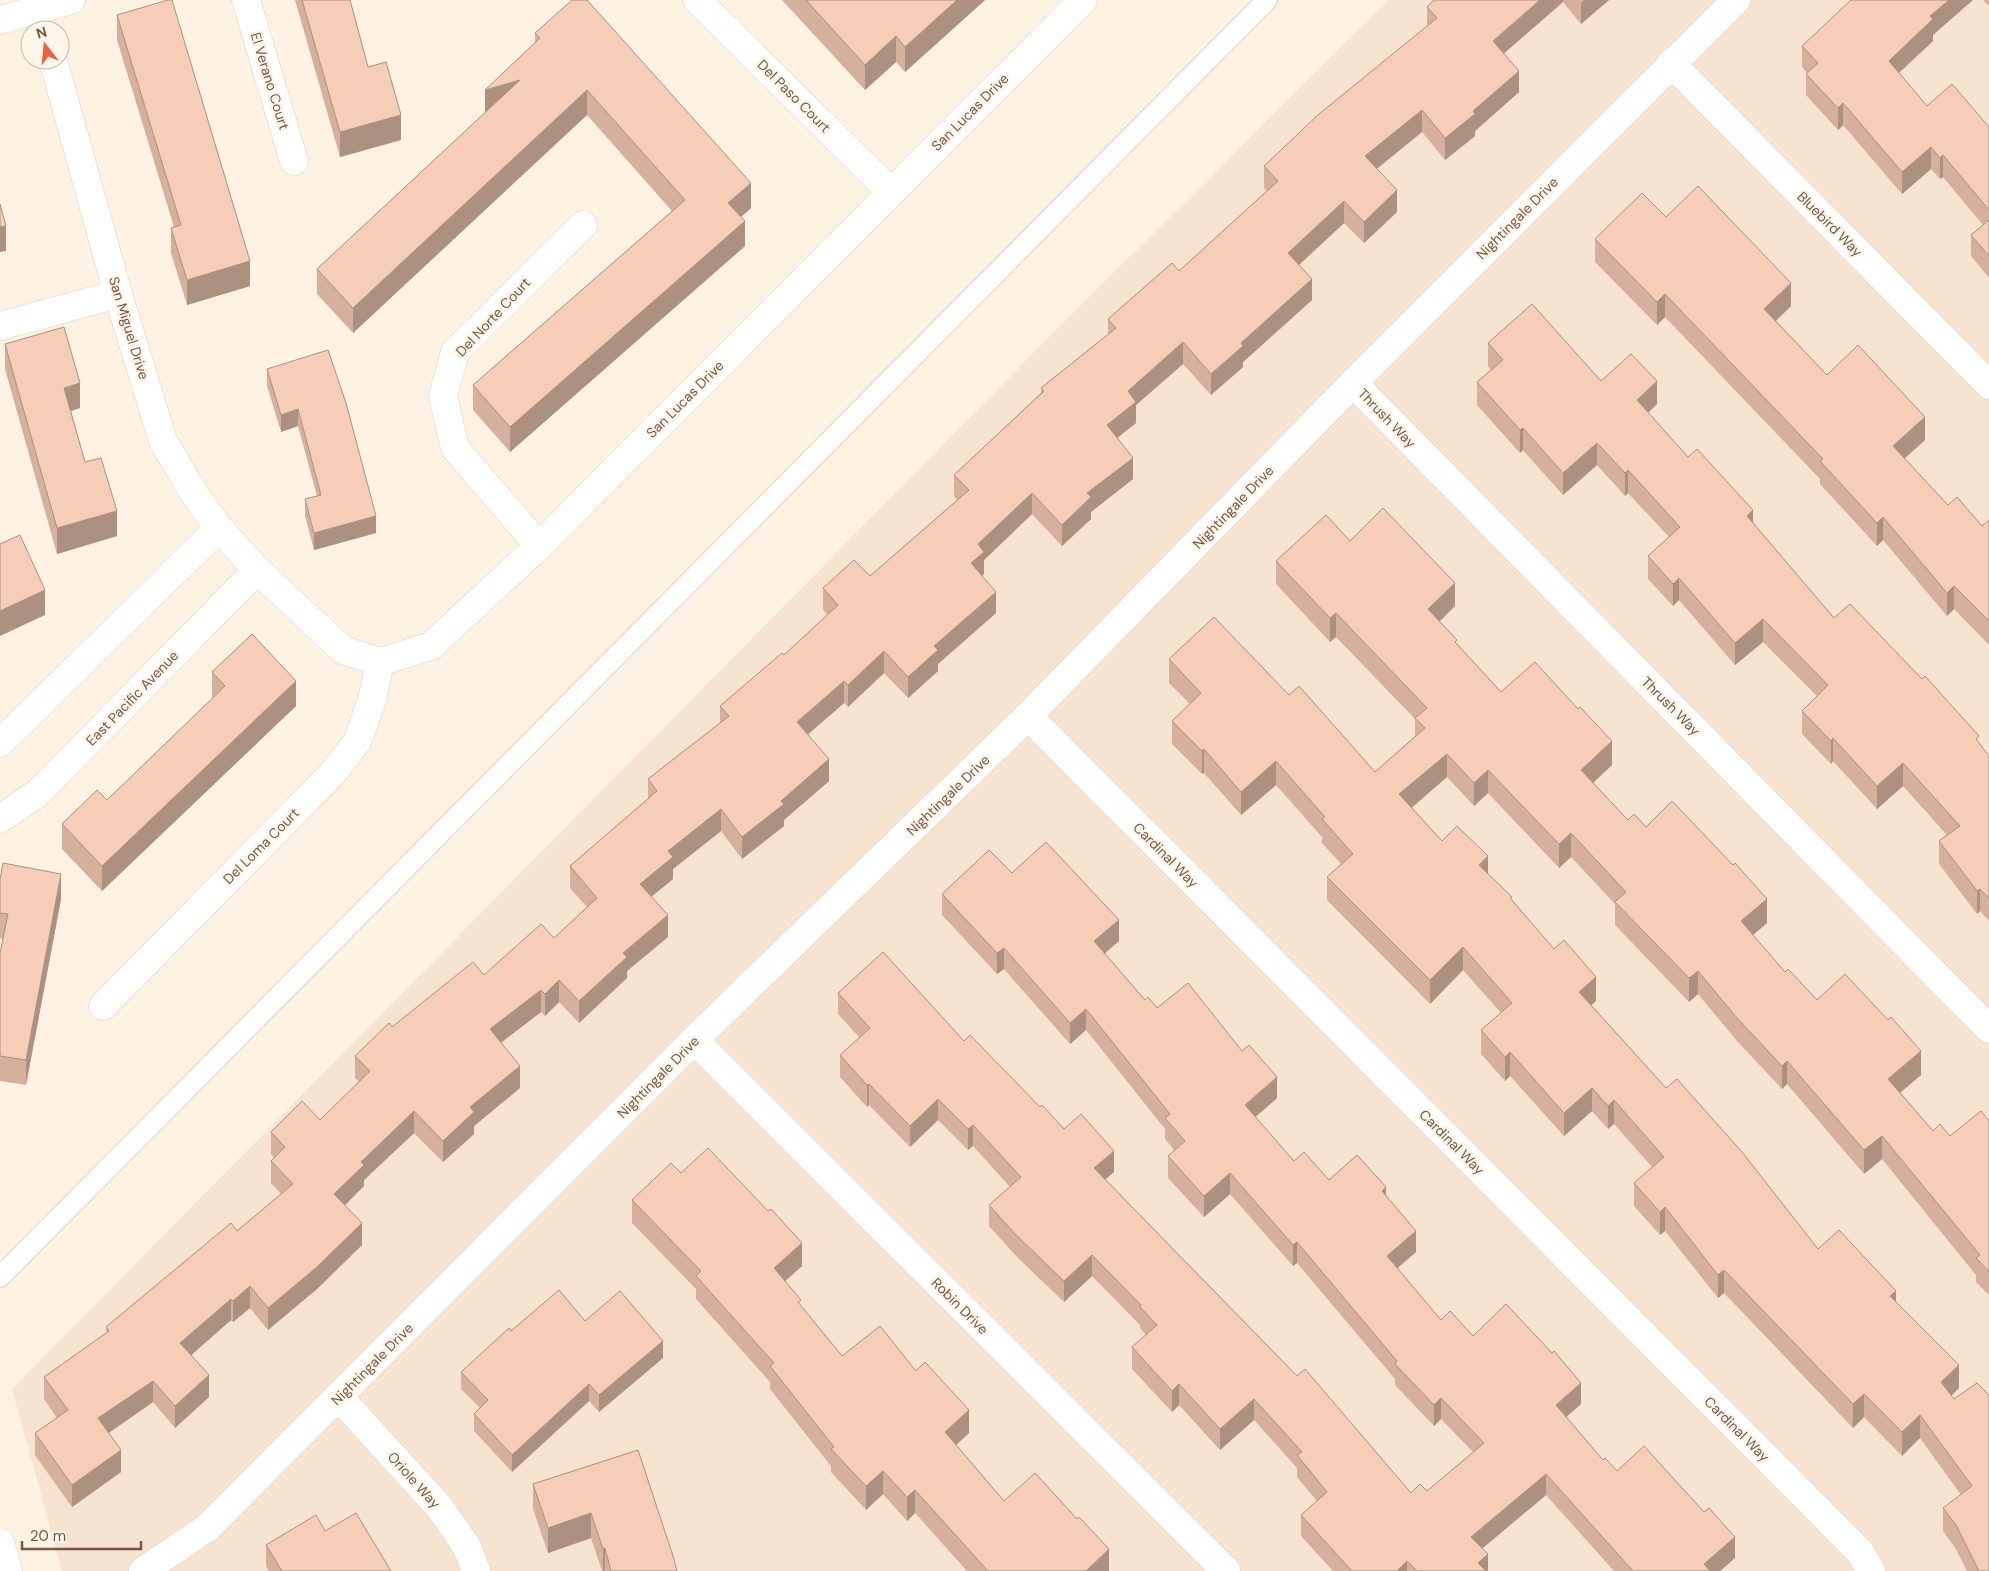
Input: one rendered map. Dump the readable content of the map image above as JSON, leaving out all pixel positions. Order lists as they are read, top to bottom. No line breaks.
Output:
{"streets":{"street":["El Verano Court","Del Paso Court","San Lucas Drive","Nightingale Drive","Bluebird Way","Del Norte Court","San Miguel Drive","Thrush Way","East Pacific Avenue","Del Loma Court","Cardinal Way","Robin Drive","Oriole Way"]},"crossings":[["Del Paso Court","San Lucas Drive"],["San Lucas Drive","Del Norte Court"],["San Lucas Drive","Del Loma Court"],["Nightingale Drive","Bluebird Way"],["Nightingale Drive","Thrush Way"],["Nightingale Drive","Cardinal Way"],["Nightingale Drive","Robin Drive"],["Nightingale Drive","Oriole Way"],["San Miguel Drive","East Pacific Avenue"]],"scale_bar":"20 m","north":"top"}
